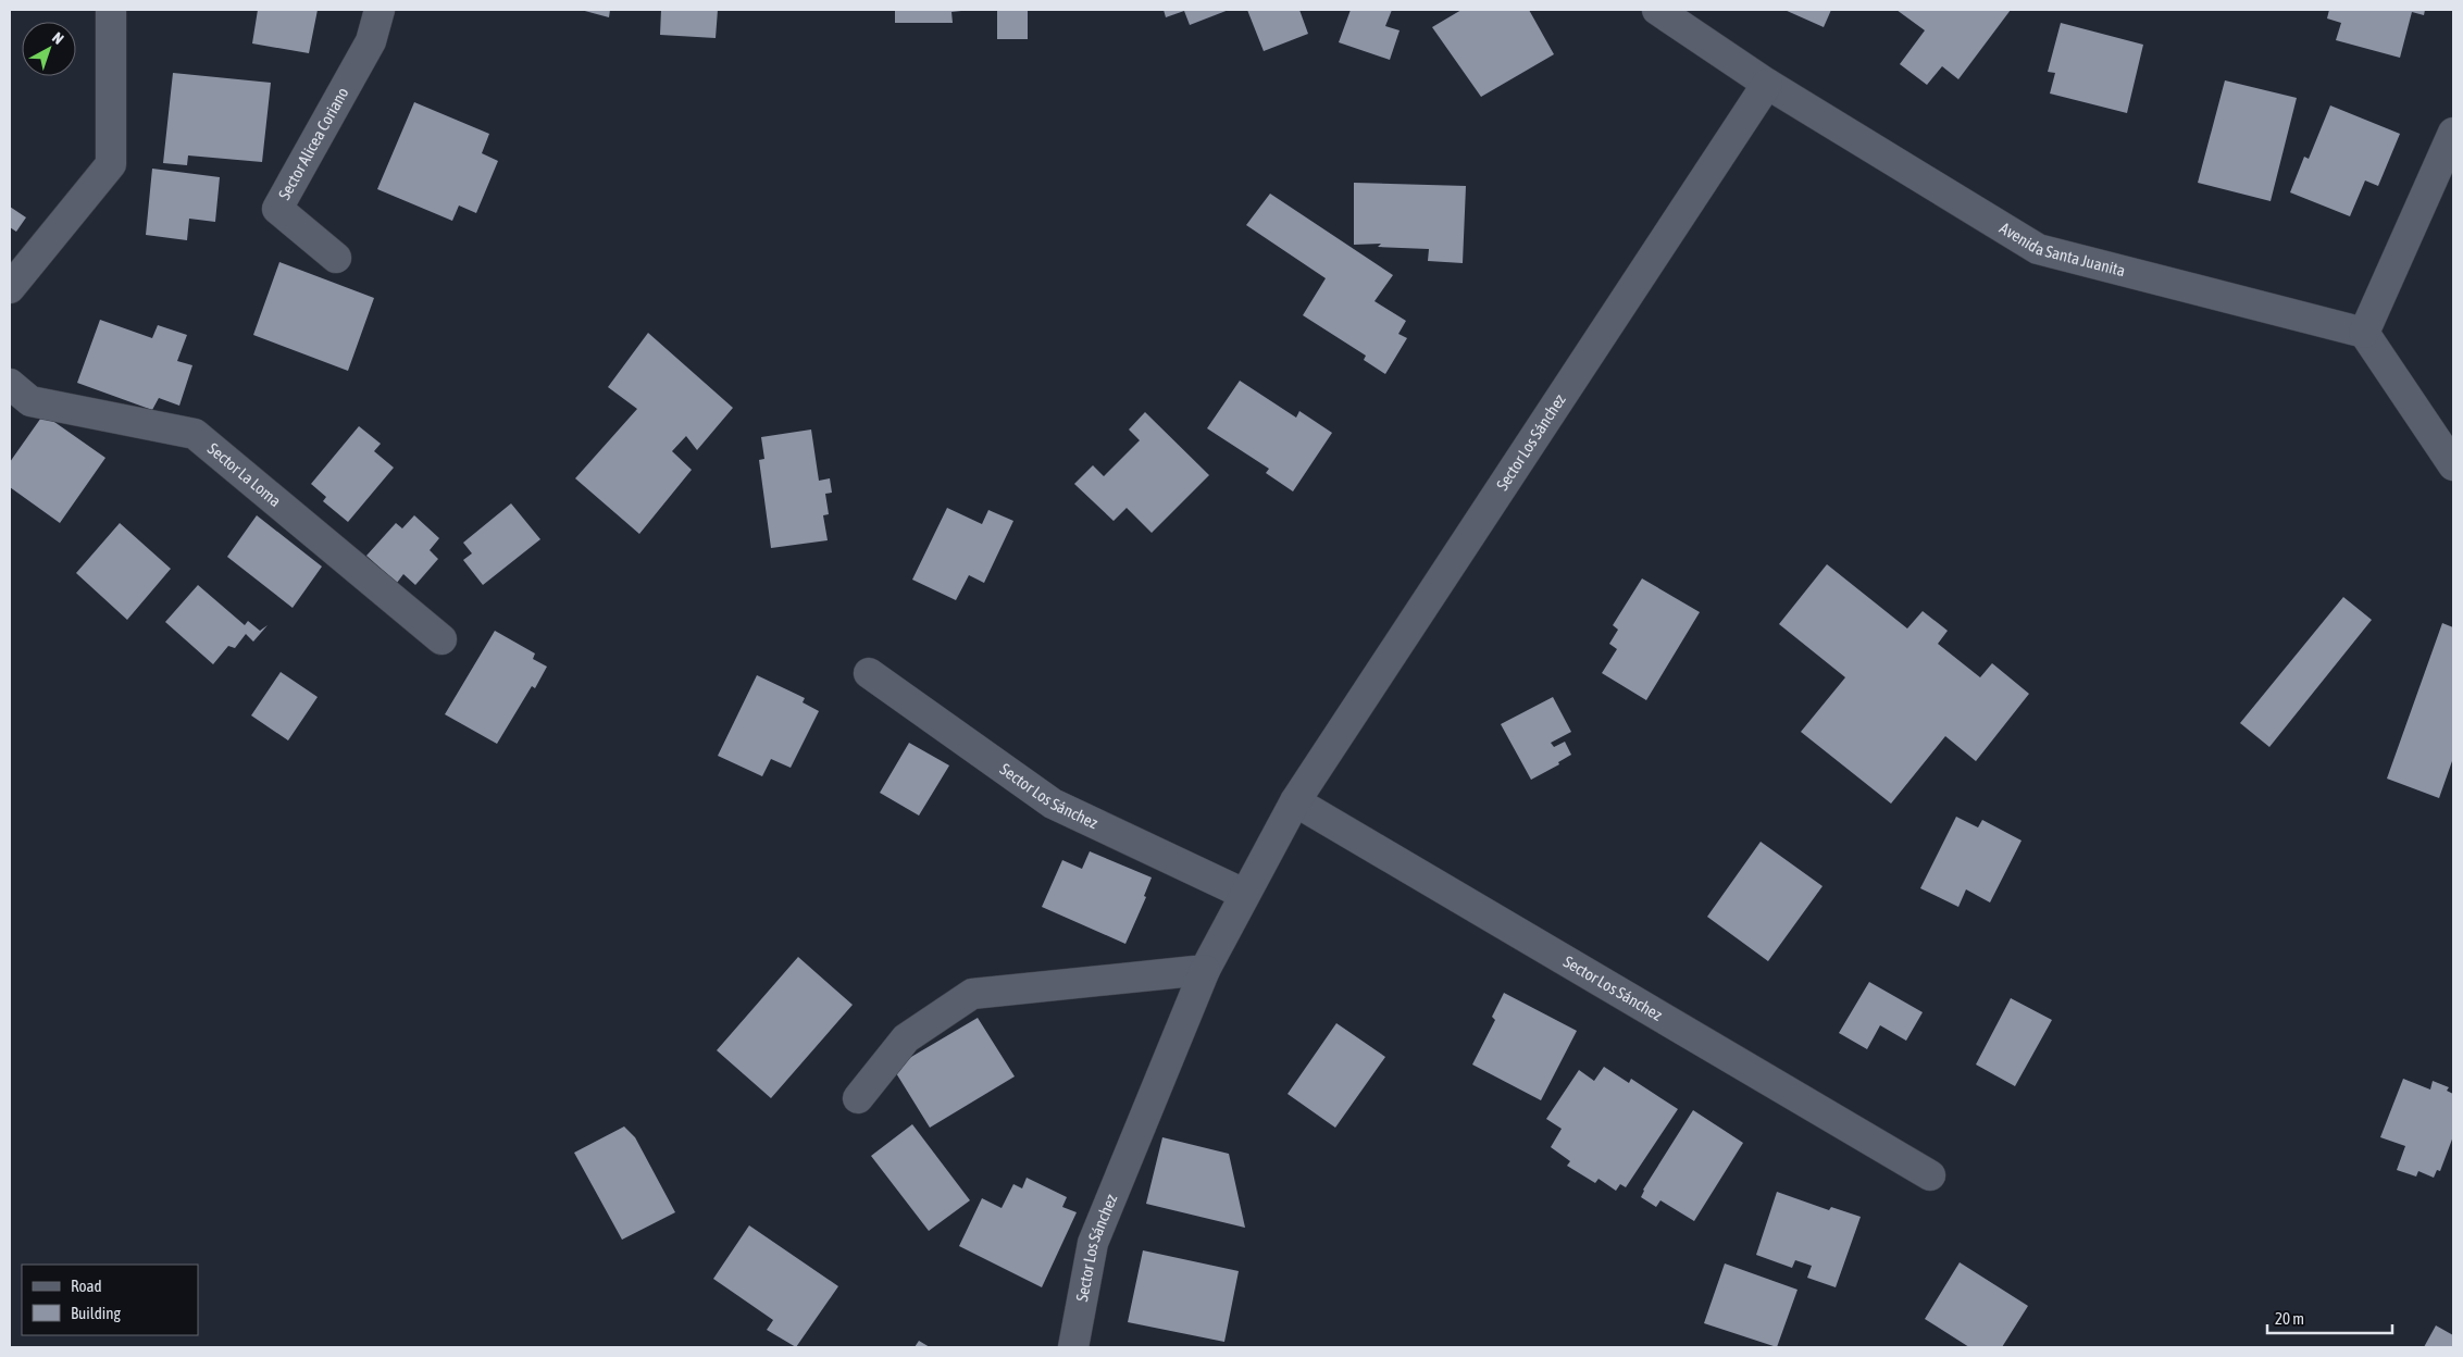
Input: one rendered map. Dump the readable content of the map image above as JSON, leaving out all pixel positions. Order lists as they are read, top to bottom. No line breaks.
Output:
{"streets":{"street":["Sector Alicea Coriano","Avenida Santa Juanita","Sector Los Sánchez","Sector La Loma"]},"crossings":[["Avenida Santa Juanita","Sector Los Sánchez"]],"legend":["Road","Building"],"scale_bar":"20 m","north":"top right"}
